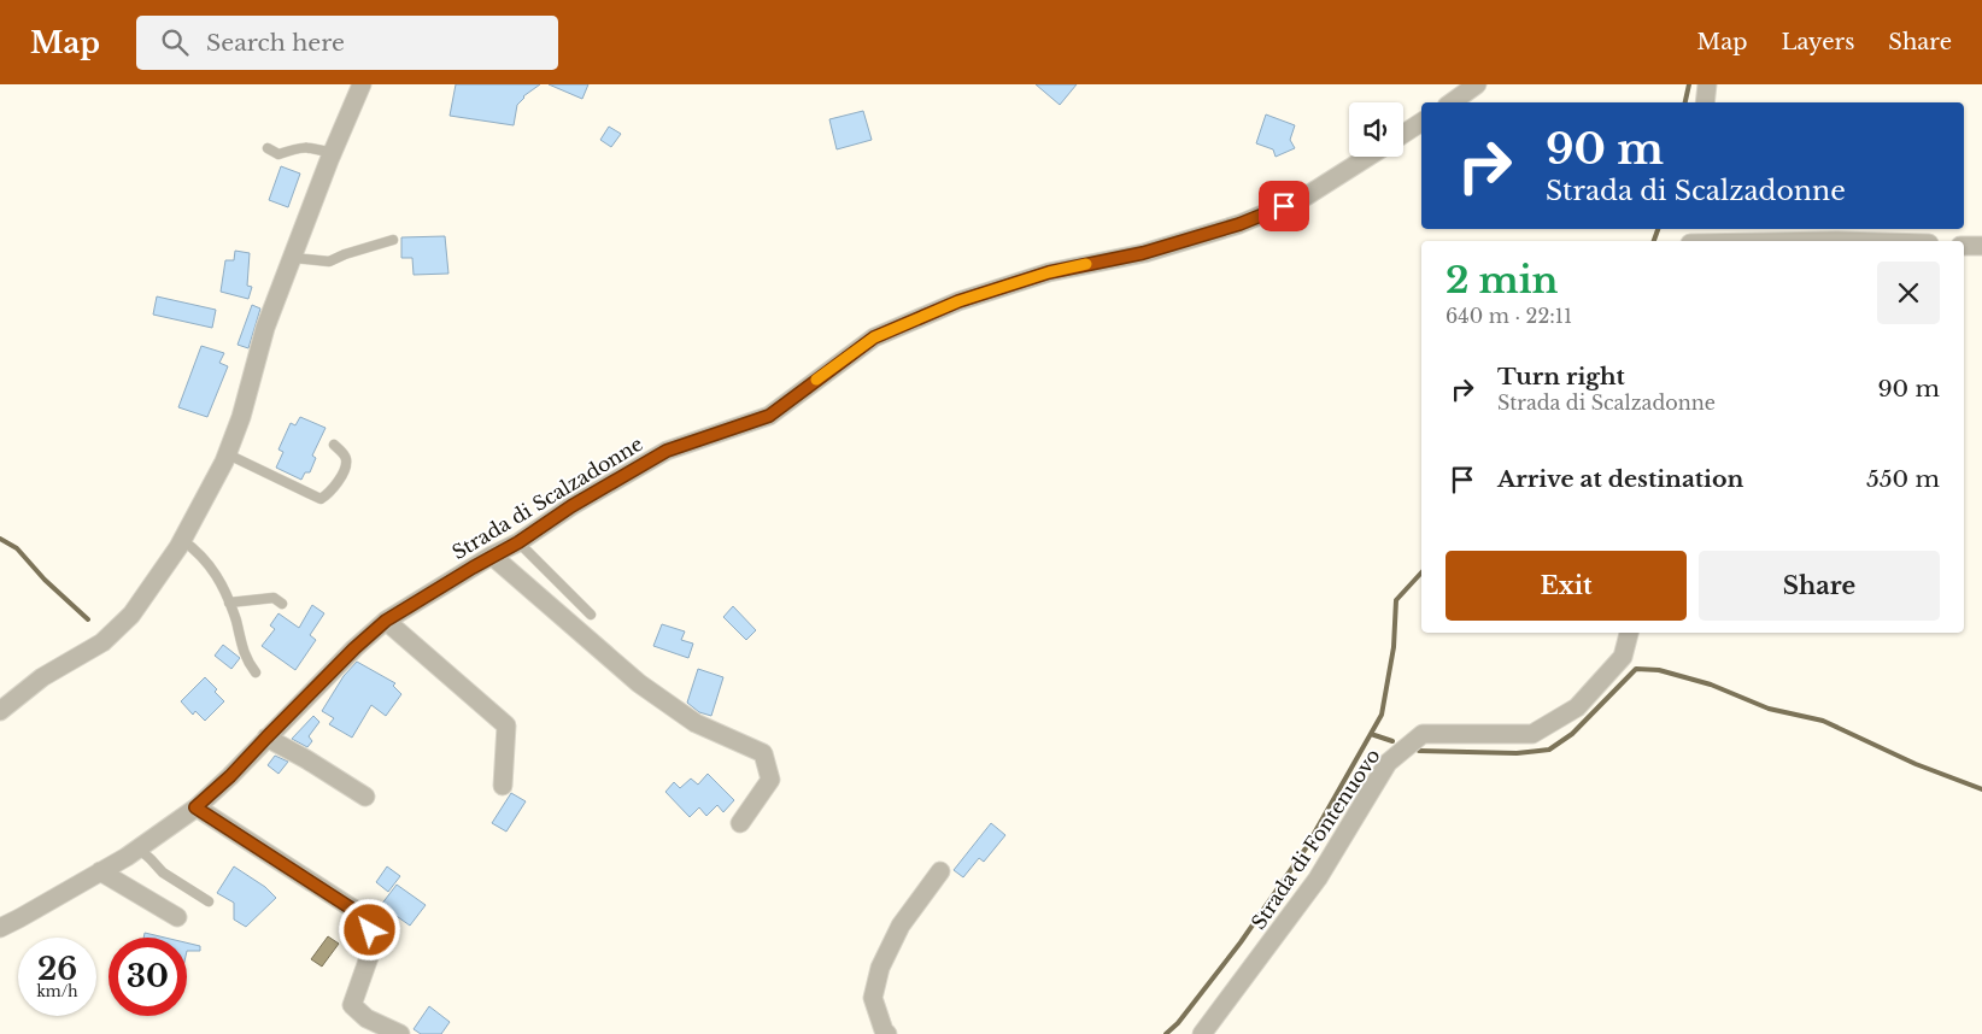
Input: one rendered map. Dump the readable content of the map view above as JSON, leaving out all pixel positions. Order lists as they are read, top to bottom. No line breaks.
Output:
{"streets":{"street":["Strada di Scalzadonne","Strada di Fontenuovo"]},"page":{"header":"Map","search":"Search here","nav":["Map","Layers","Share"],"turn":["90 m","Strada di Scalzadonne"],"heading":["2 min","640 m · 22:11"],"list":[{"name":"Turn right","note":"Strada di Scalzadonne","value":"90 m"},{"name":"Arrive at destination","value":"550 m"}],"buttons":["Exit","Share"],"speed":"26 km/h","limit":"30"}}
